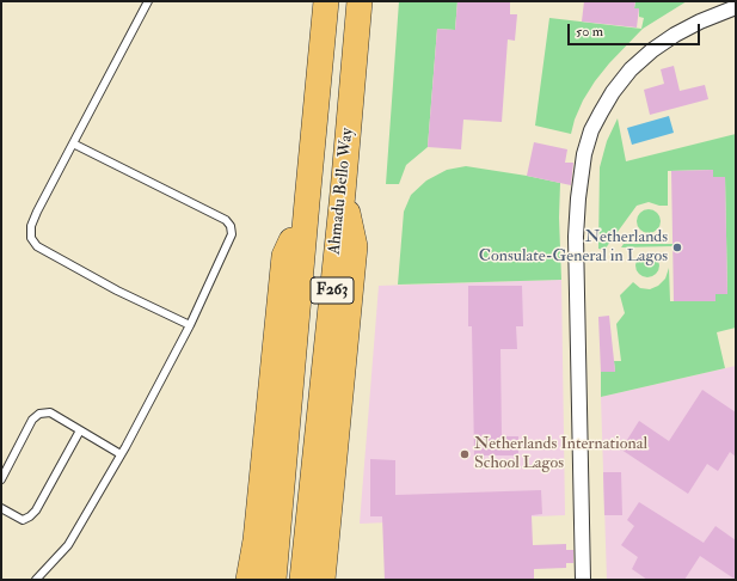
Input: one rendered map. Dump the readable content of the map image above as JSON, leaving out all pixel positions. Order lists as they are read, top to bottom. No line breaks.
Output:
{"streets":{"highway":["Ahmadu Bello Way","F263"]},"places":["Netherlands Consulate-General in Lagos","Netherlands International School Lagos"],"scale_bar":"50 m"}
